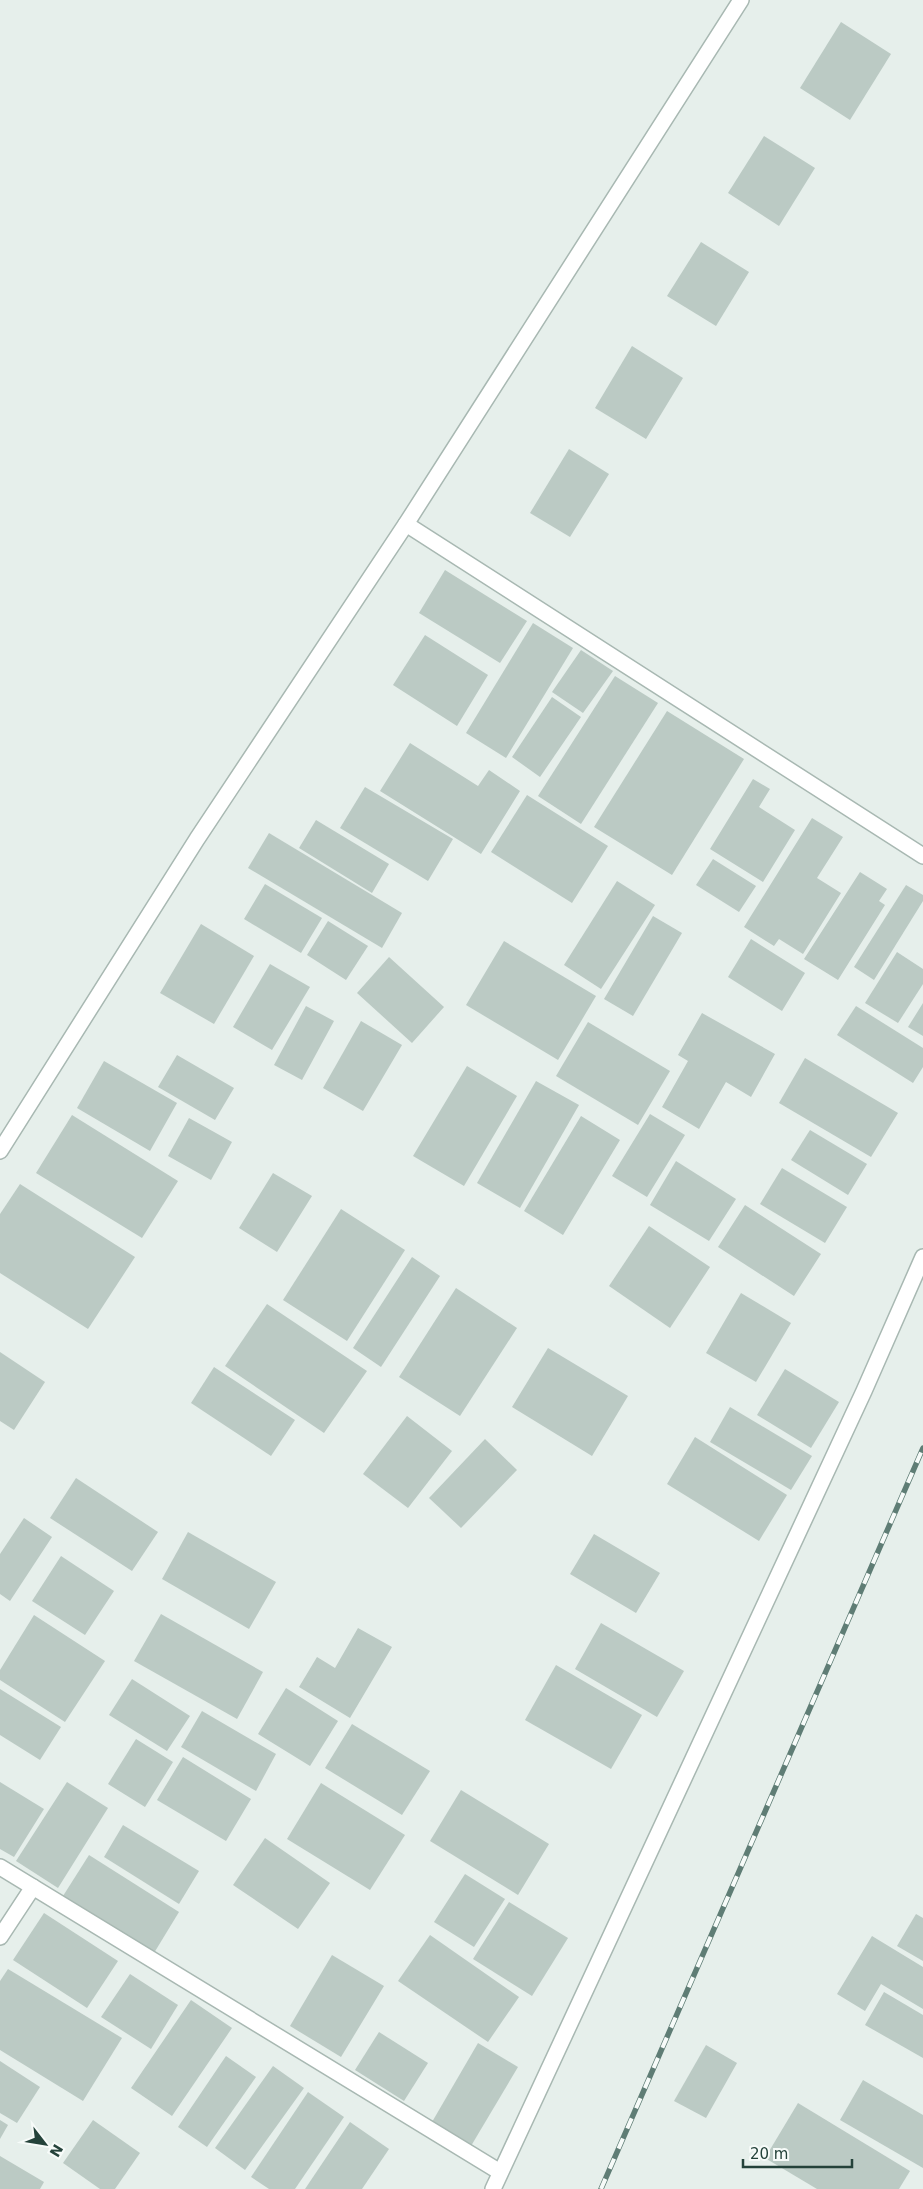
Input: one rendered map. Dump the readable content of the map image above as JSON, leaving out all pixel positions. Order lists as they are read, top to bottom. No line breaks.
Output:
{"scale_bar":"20 m","north":"bottom right"}
